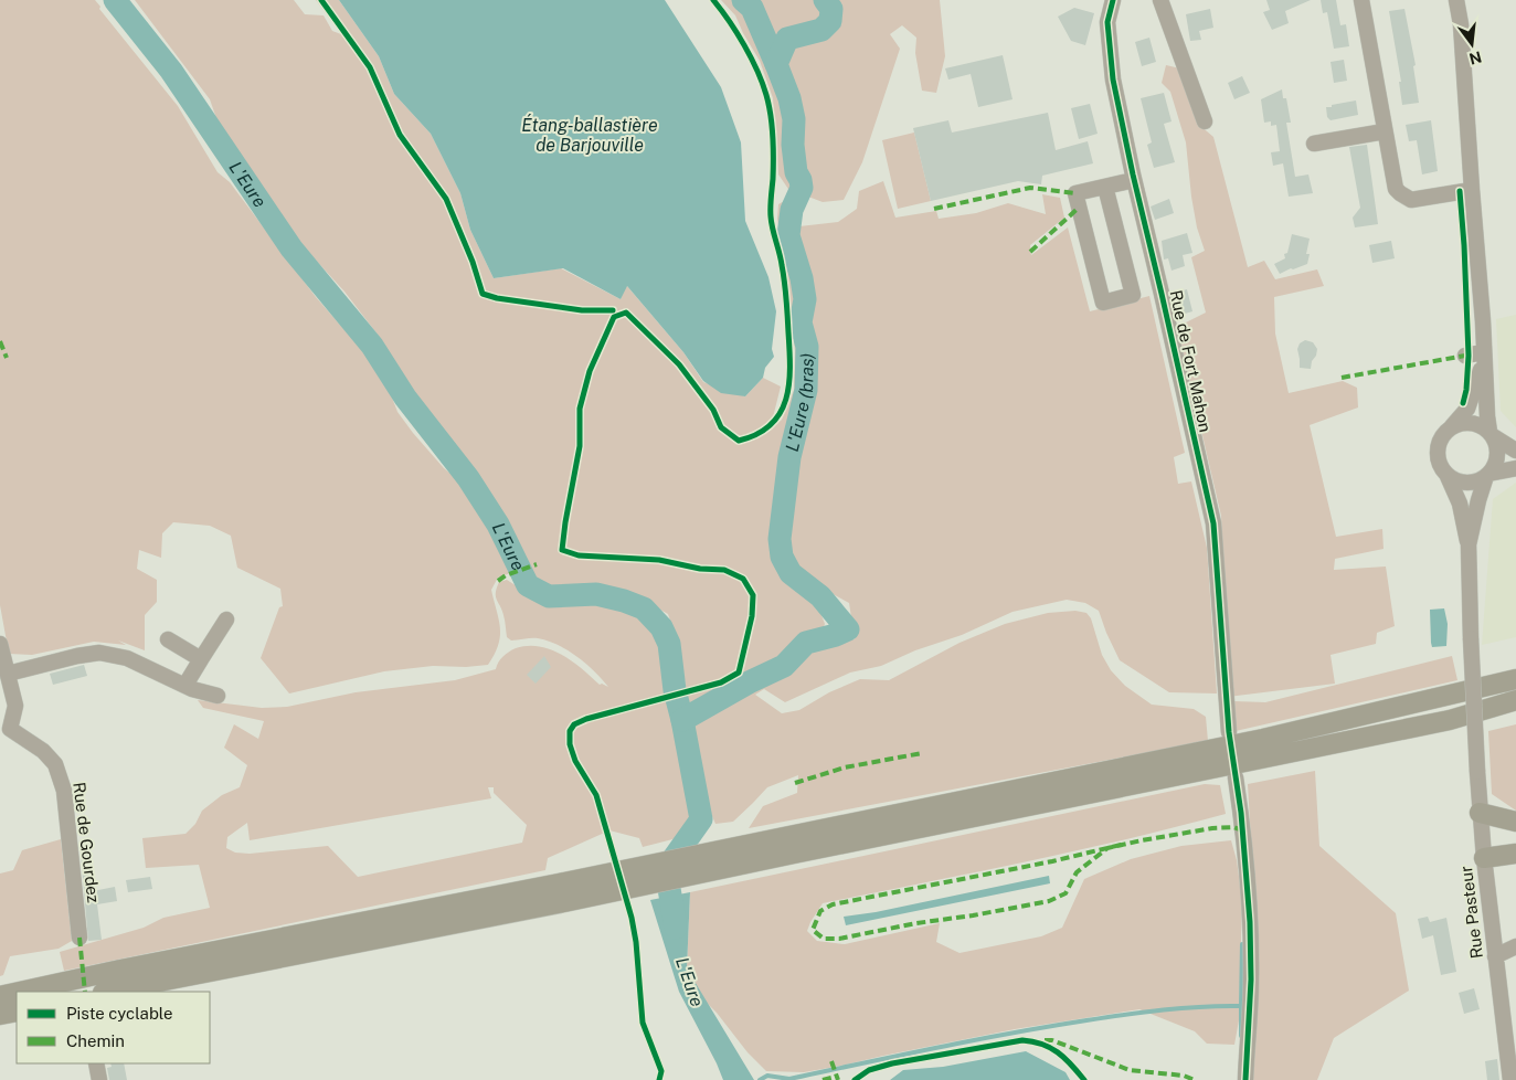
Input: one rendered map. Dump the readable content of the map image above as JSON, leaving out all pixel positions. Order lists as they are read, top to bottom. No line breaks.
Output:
{"streets":{"street":["Rue de Fort Mahon","Rue de Gourdez","Rue Pasteur"]},"water":["Étang-ballastière de Barjouville","L'Eure","L'Eure (bras)"],"legend":["Piste cyclable","Chemin"],"north":"bottom"}
